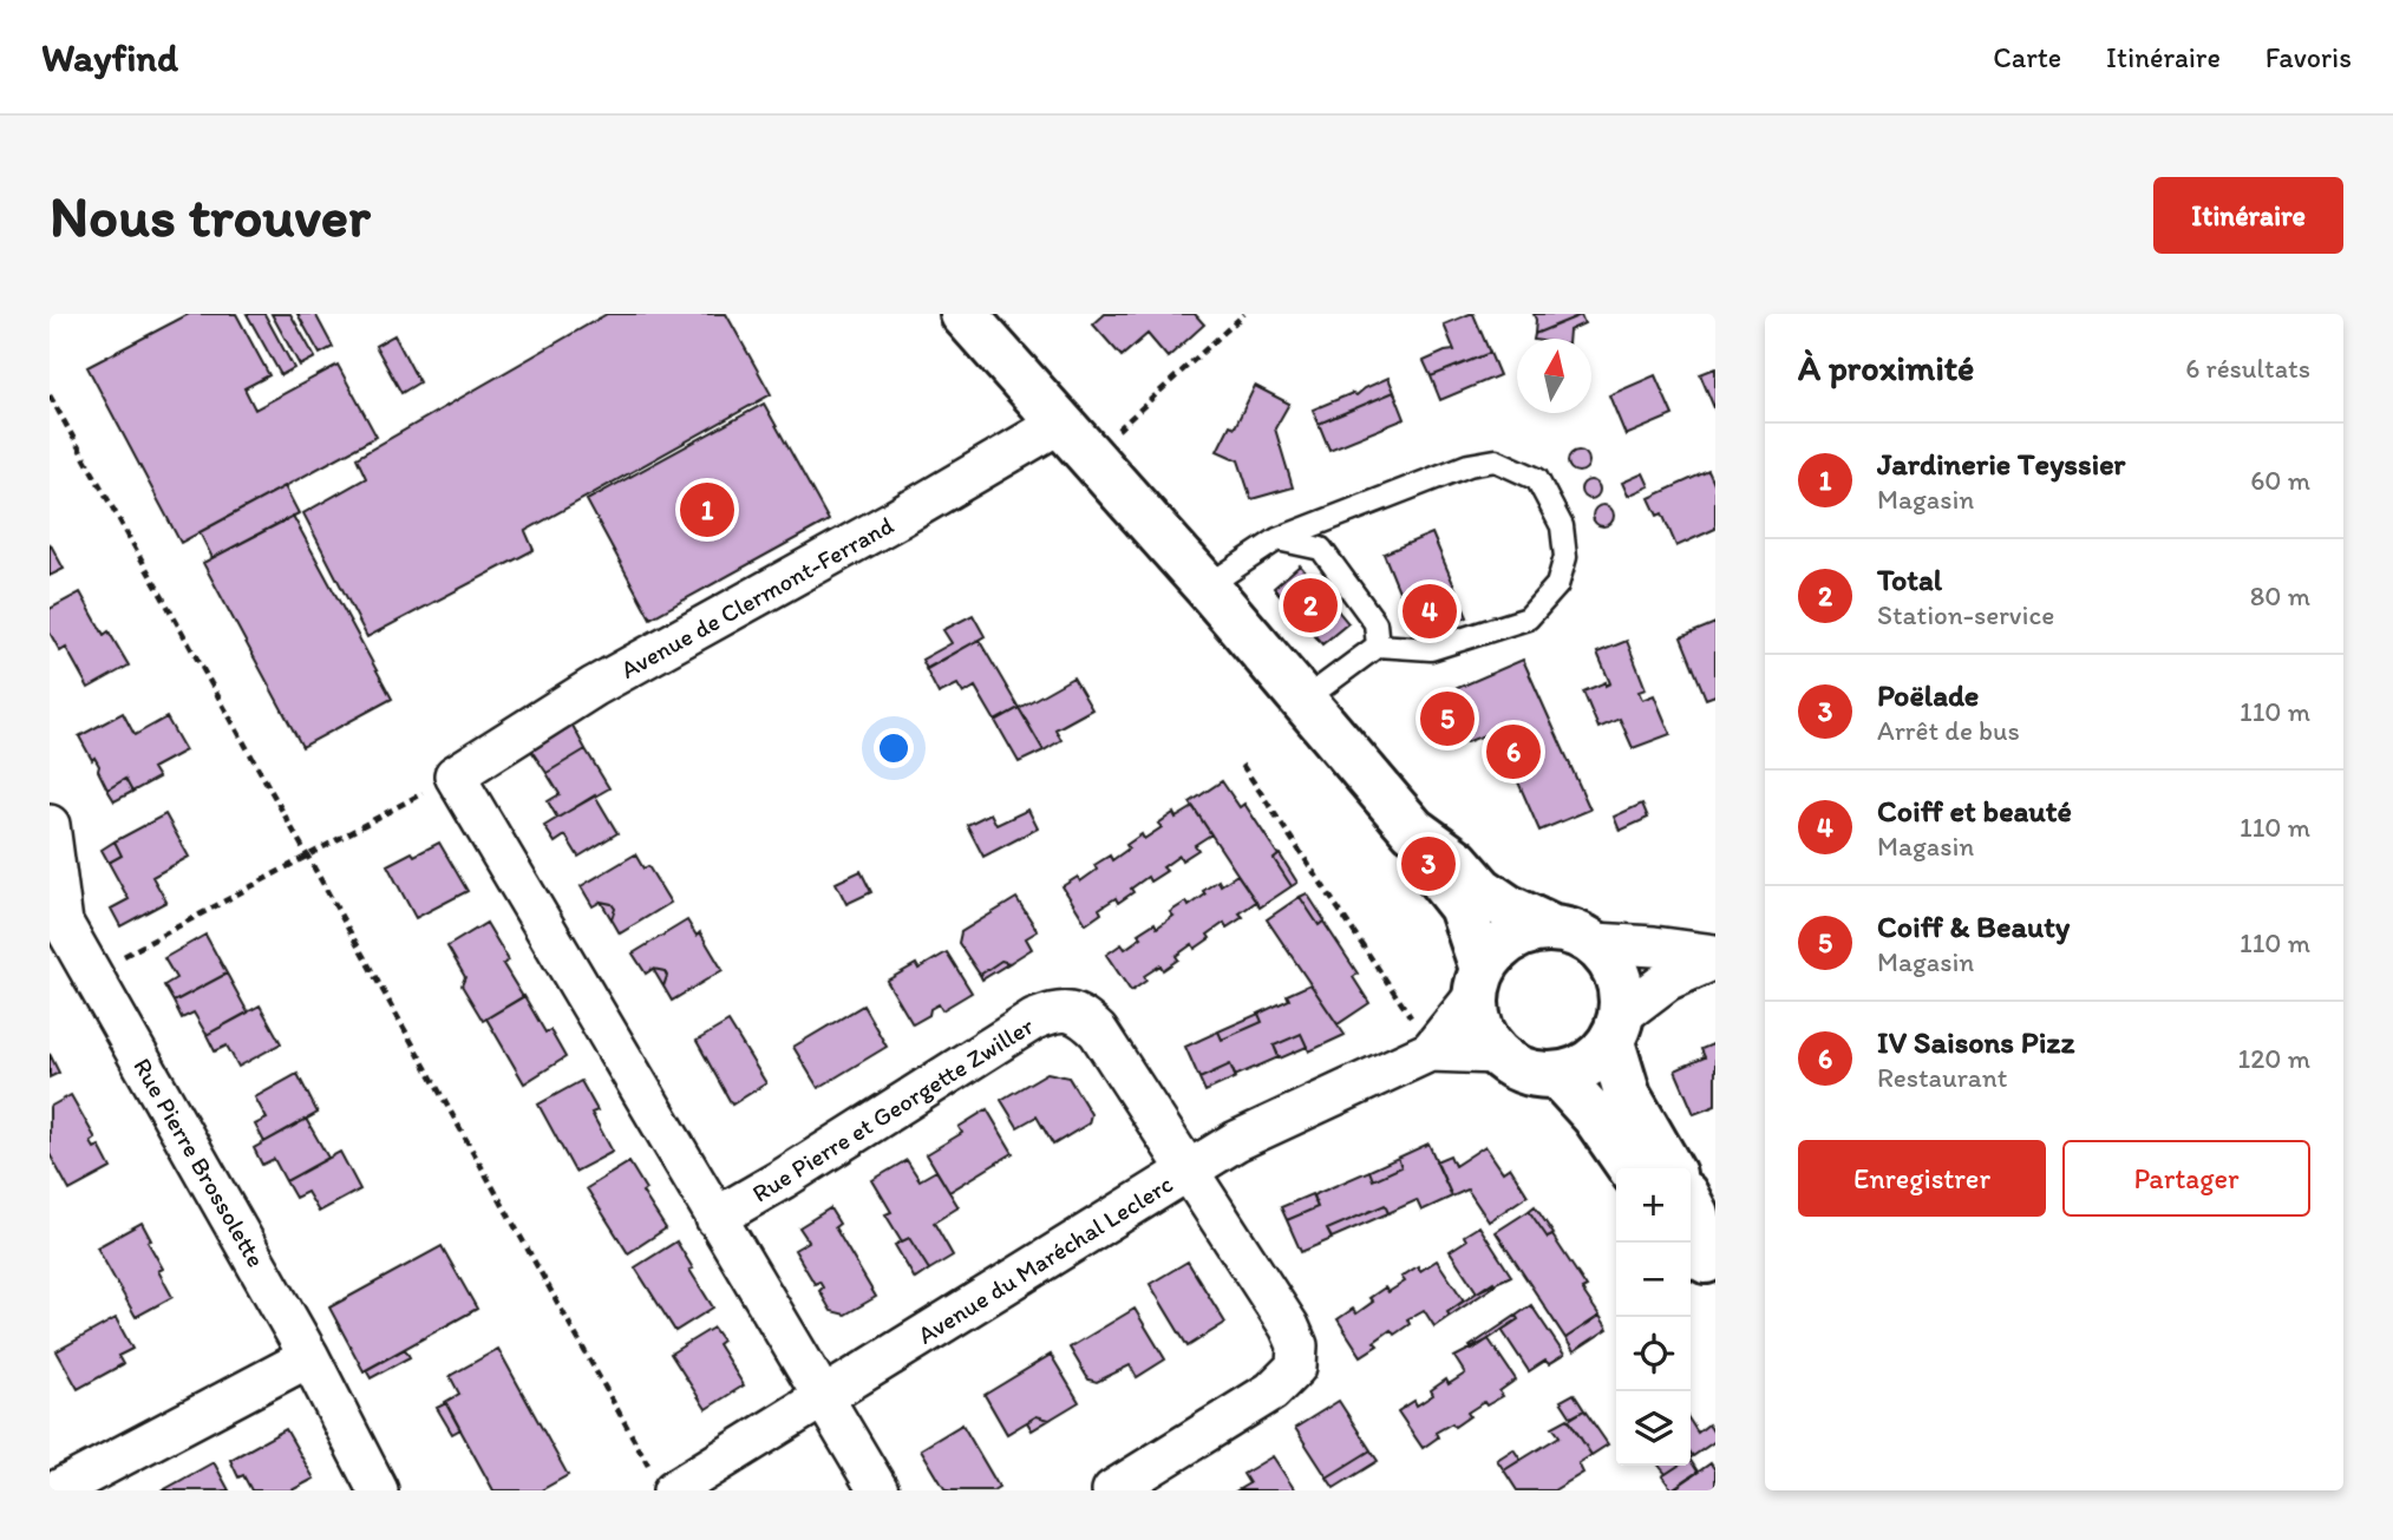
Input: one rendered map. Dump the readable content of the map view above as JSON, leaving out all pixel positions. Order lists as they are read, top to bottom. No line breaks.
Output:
{"streets":{"street":["Avenue de Clermont-Ferrand","Rue Pierre et Georgette Zwiller","Rue Pierre Brossolette","Avenue du Maréchal Leclerc"]},"crossings":[["Rue Pierre et Georgette Zwiller","Avenue du Maréchal Leclerc"]],"north":"top","page":{"header":"Wayfind","nav":["Carte","Itinéraire","Favoris"],"buttons":["Itinéraire",["Enregistrer","Partager"]],"title":"Nous trouver","heading":["À proximité","6 résultats"],"list":[{"mark":"1","name":"Jardinerie Teyssier","note":"Magasin","value":"60 m"},{"mark":"2","name":"Total","note":"Station-service","value":"80 m"},{"mark":"3","name":"Poëlade","note":"Arrêt de bus","value":"110 m"},{"mark":"4","name":"Coiff et beauté","note":"Magasin","value":"110 m"},{"mark":"5","name":"Coiff & Beauty","note":"Magasin","value":"110 m"},{"mark":"6","name":"IV Saisons Pizz","note":"Restaurant","value":"120 m"}],"pins":["1","2","4","5","6","3"],"map_buttons":["+","−"]}}
